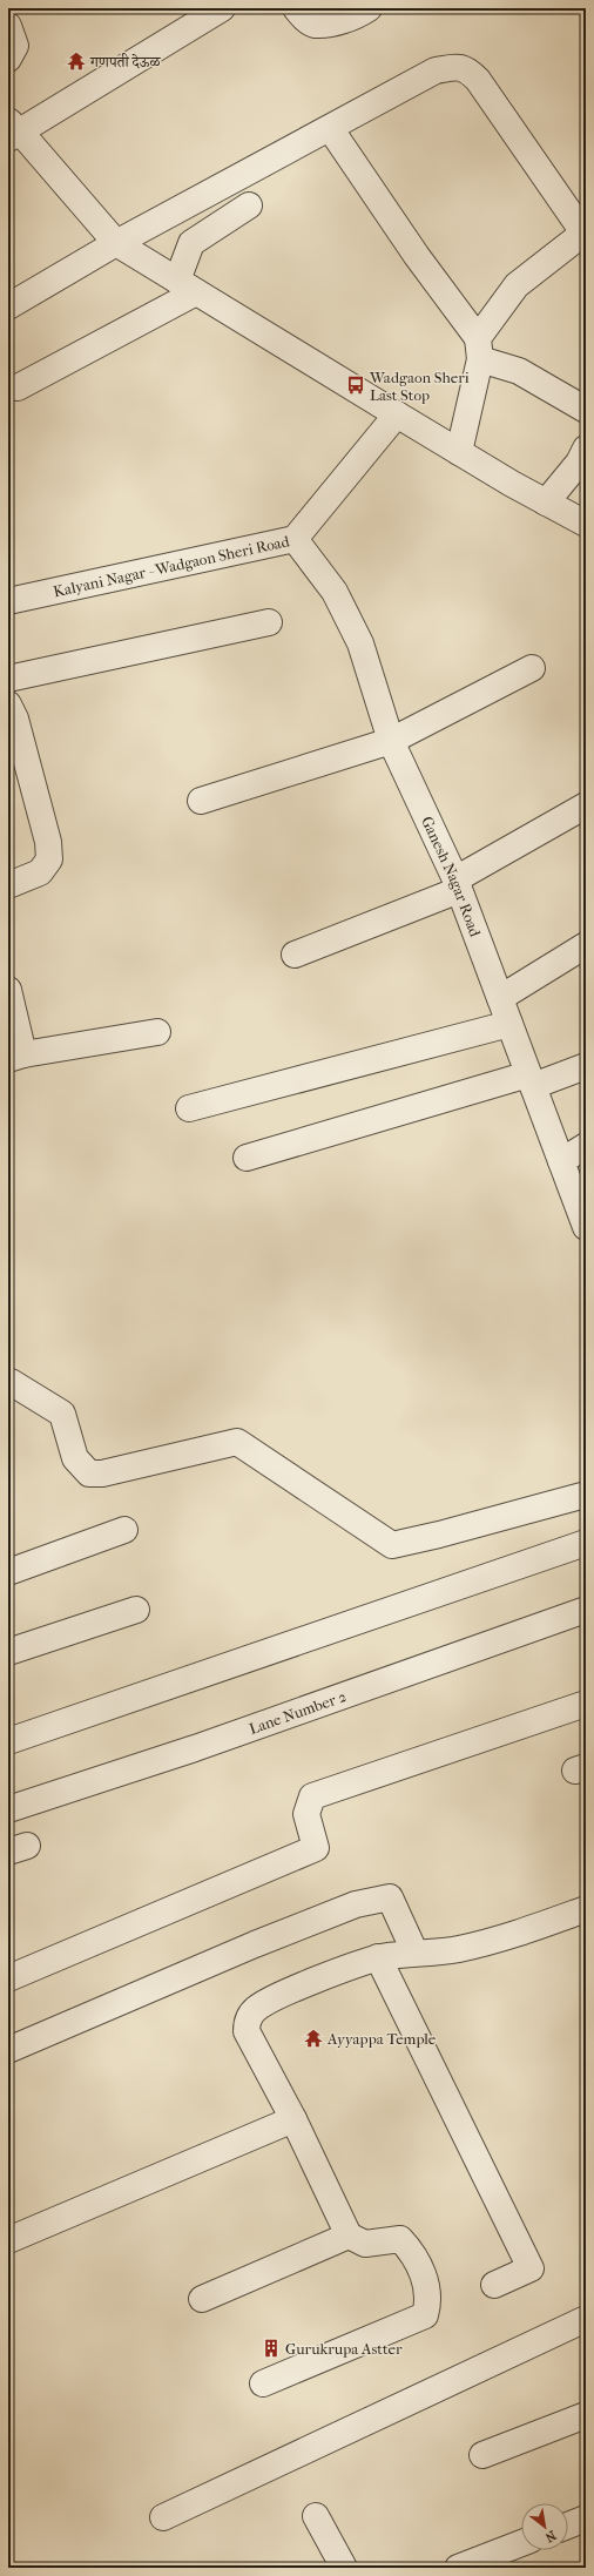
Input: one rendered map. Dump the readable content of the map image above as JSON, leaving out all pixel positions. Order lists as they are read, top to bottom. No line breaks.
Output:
{"streets":{"street":["Kalyani Nagar - Wadgaon Sheri Road","Ganesh Nagar Road","Lane Number 2"]},"crossings":[["Kalyani Nagar - Wadgaon Sheri Road","Ganesh Nagar Road"]],"places":{"temple":["गणपती देऊळ","Ayyappa Temple"],"bus stop":["Wadgaon Sheri Last Stop"],"building":["Gurukrupa Astter"]},"north":"bottom right"}
